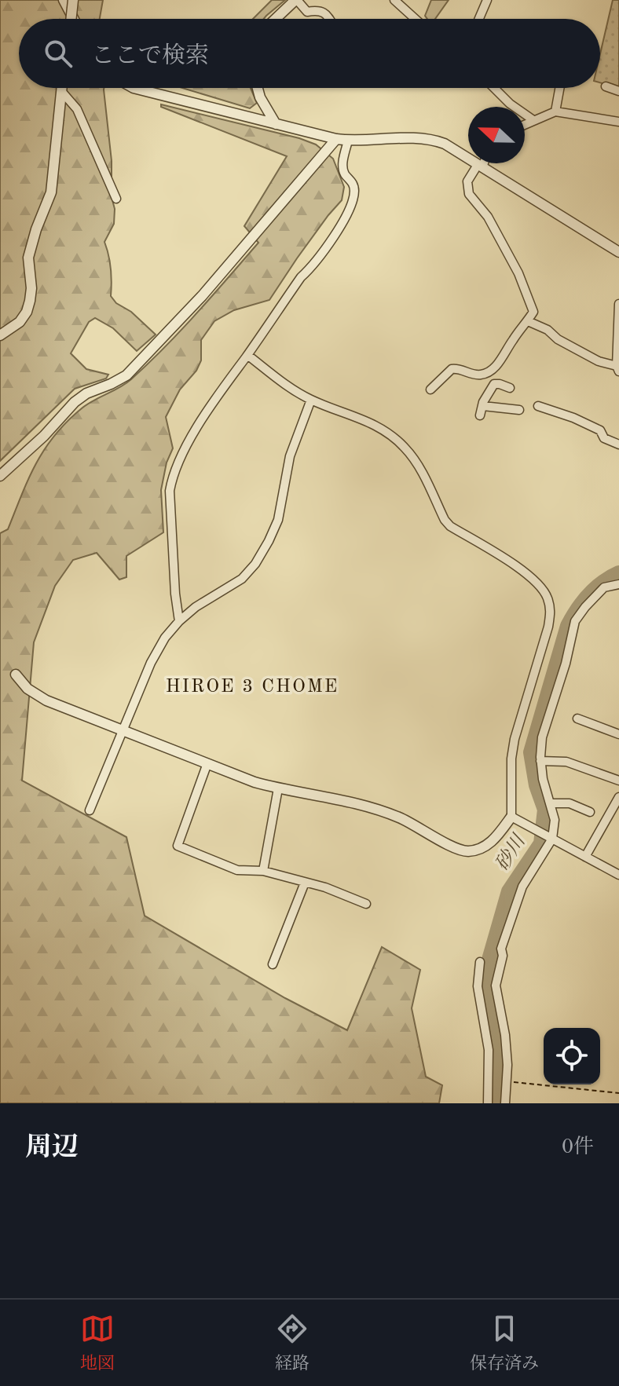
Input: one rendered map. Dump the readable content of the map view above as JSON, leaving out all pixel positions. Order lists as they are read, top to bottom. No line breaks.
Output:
{"districts":["HIROE 3 CHOME"],"water":["砂川"],"north":"left","page":{"search":"ここで検索","heading":["周辺","0件"],"nav":["地図","経路","保存済み"]}}
